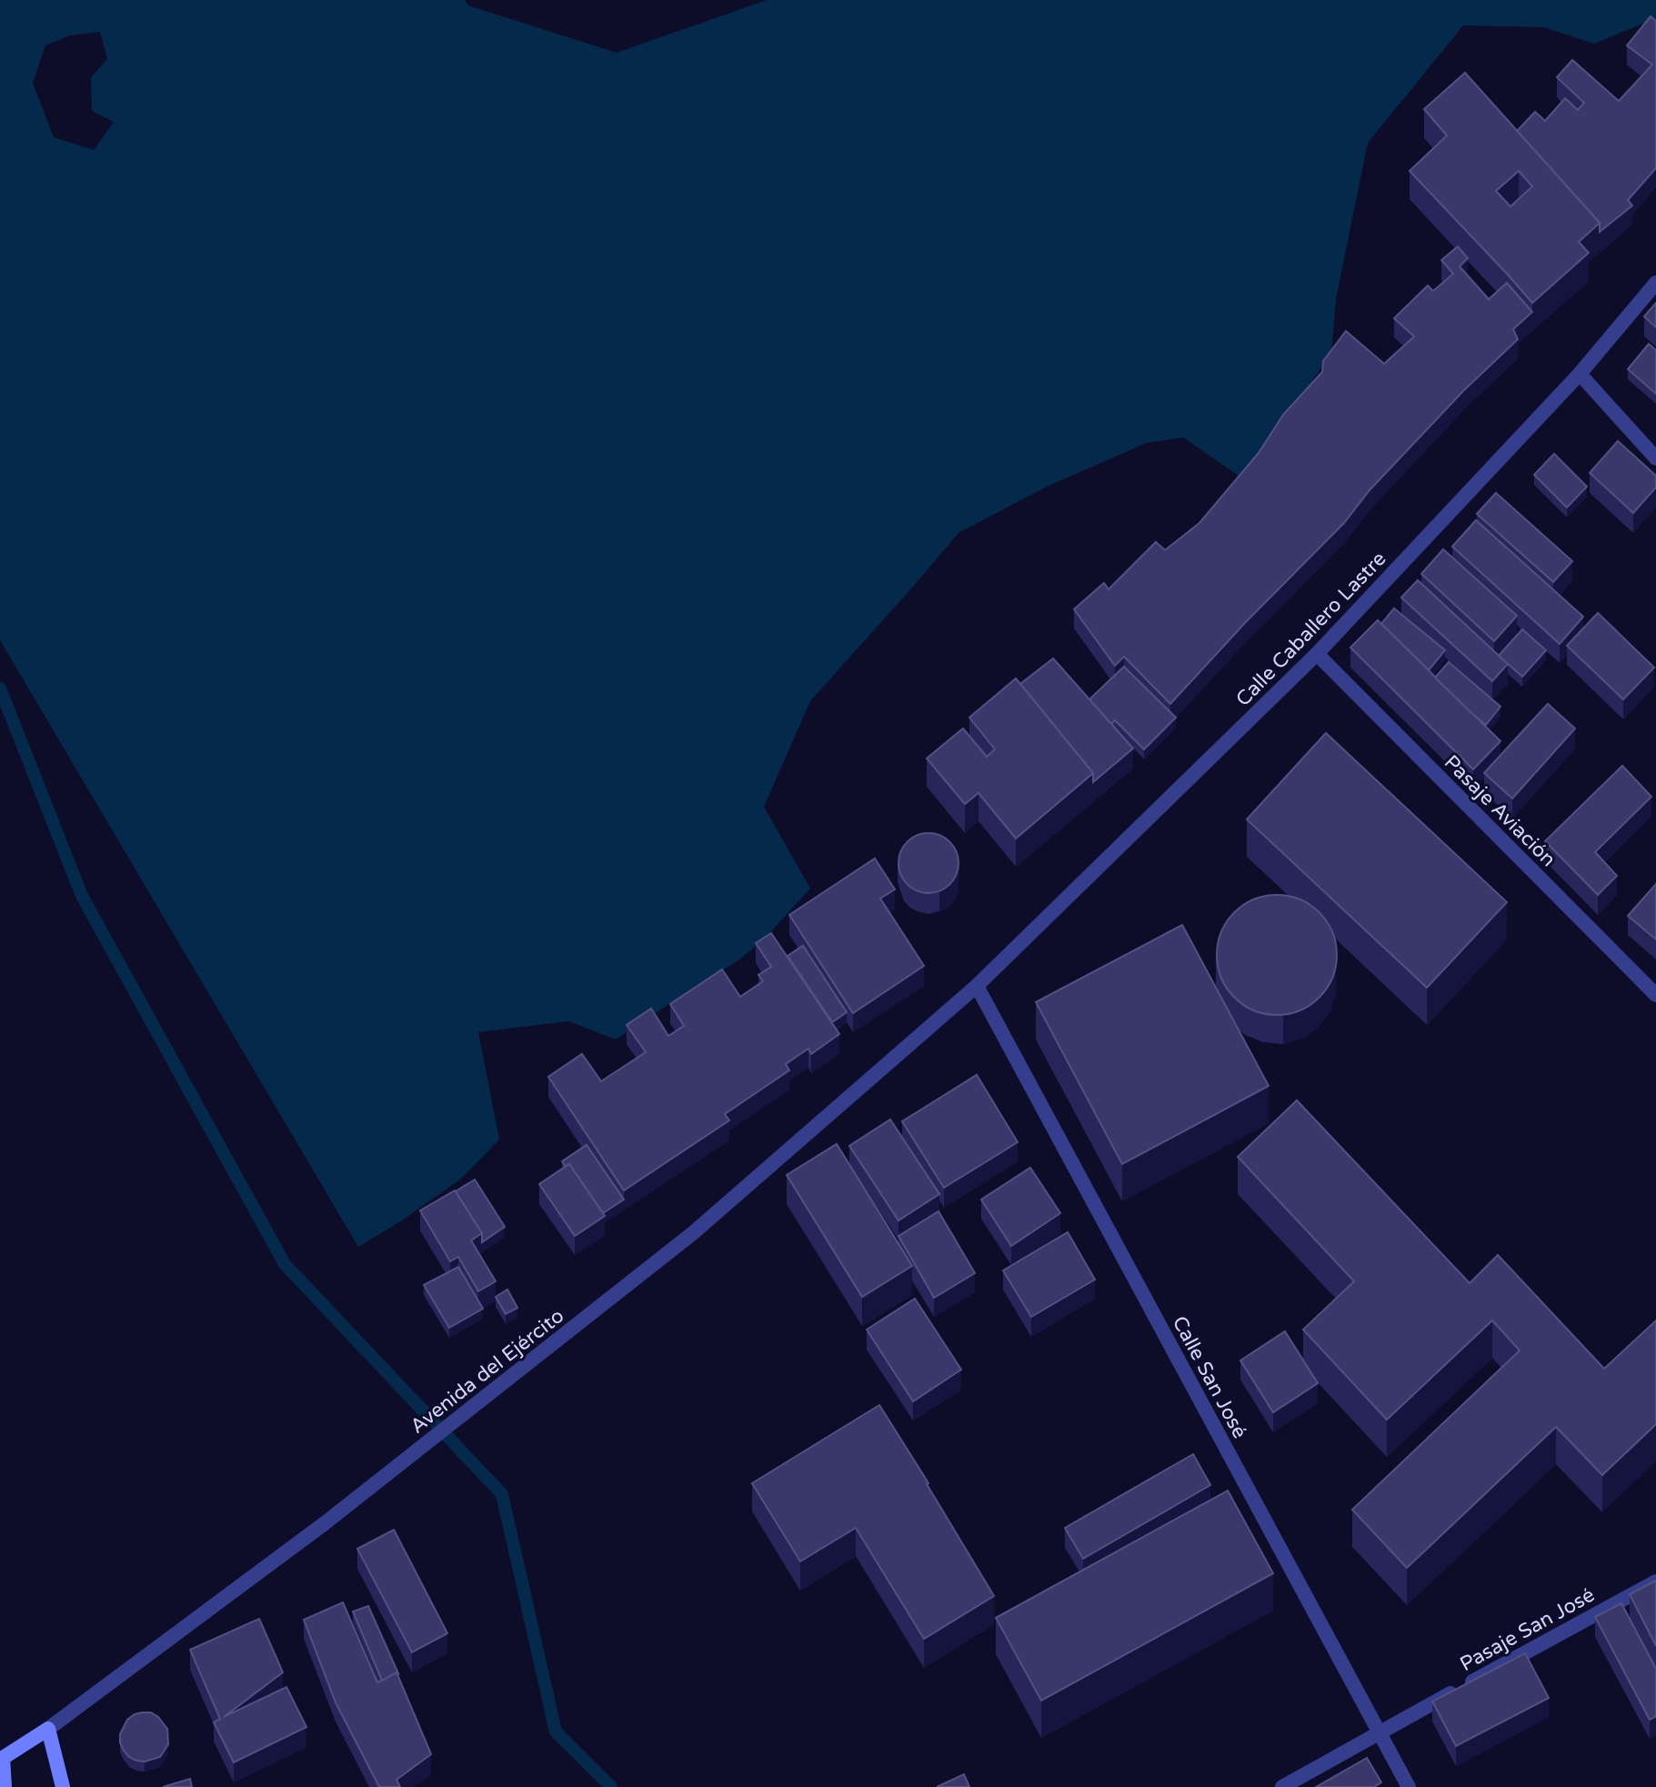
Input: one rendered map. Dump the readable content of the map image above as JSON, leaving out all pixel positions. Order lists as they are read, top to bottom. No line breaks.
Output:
{"streets":{"main road":["Avenida del Ejército"],"street":["Calle Caballero Lastre","Pasaje Aviación","Calle San José","Pasaje San José"]},"crossings":[["Calle Caballero Lastre","Pasaje Aviación"],["Calle Caballero Lastre","Avenida del Ejército"],["Calle Caballero Lastre","Calle San José"],["Avenida del Ejército","Calle San José"],["Calle San José","Pasaje San José"]]}
